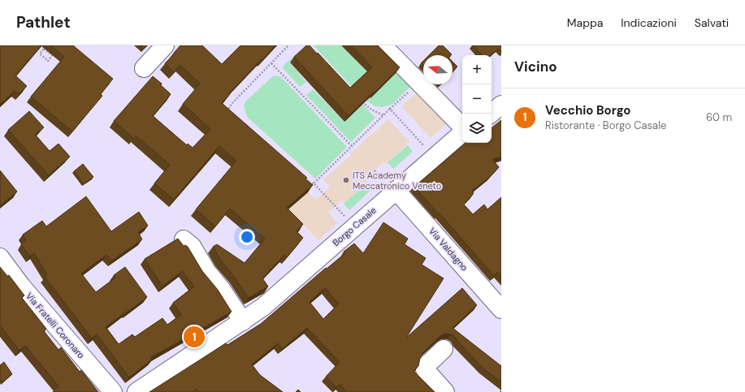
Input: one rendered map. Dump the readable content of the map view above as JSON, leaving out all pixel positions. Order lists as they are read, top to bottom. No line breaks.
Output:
{"streets":{"street":["Borgo Casale","Via Valdagno","Via Fratelli Coronaro"]},"crossings":[["Borgo Casale","Via Valdagno"]],"places":["ITS Academy Meccatronico Veneto"],"north":"left","page":{"header":"Pathlet","nav":["Mappa","Indicazioni","Salvati"],"heading":"Vicino","map_buttons":["+","−"],"list":[{"mark":"1","name":"Vecchio Borgo","note":"Ristorante · Borgo Casale","value":"60 m"}],"pins":"1"}}
